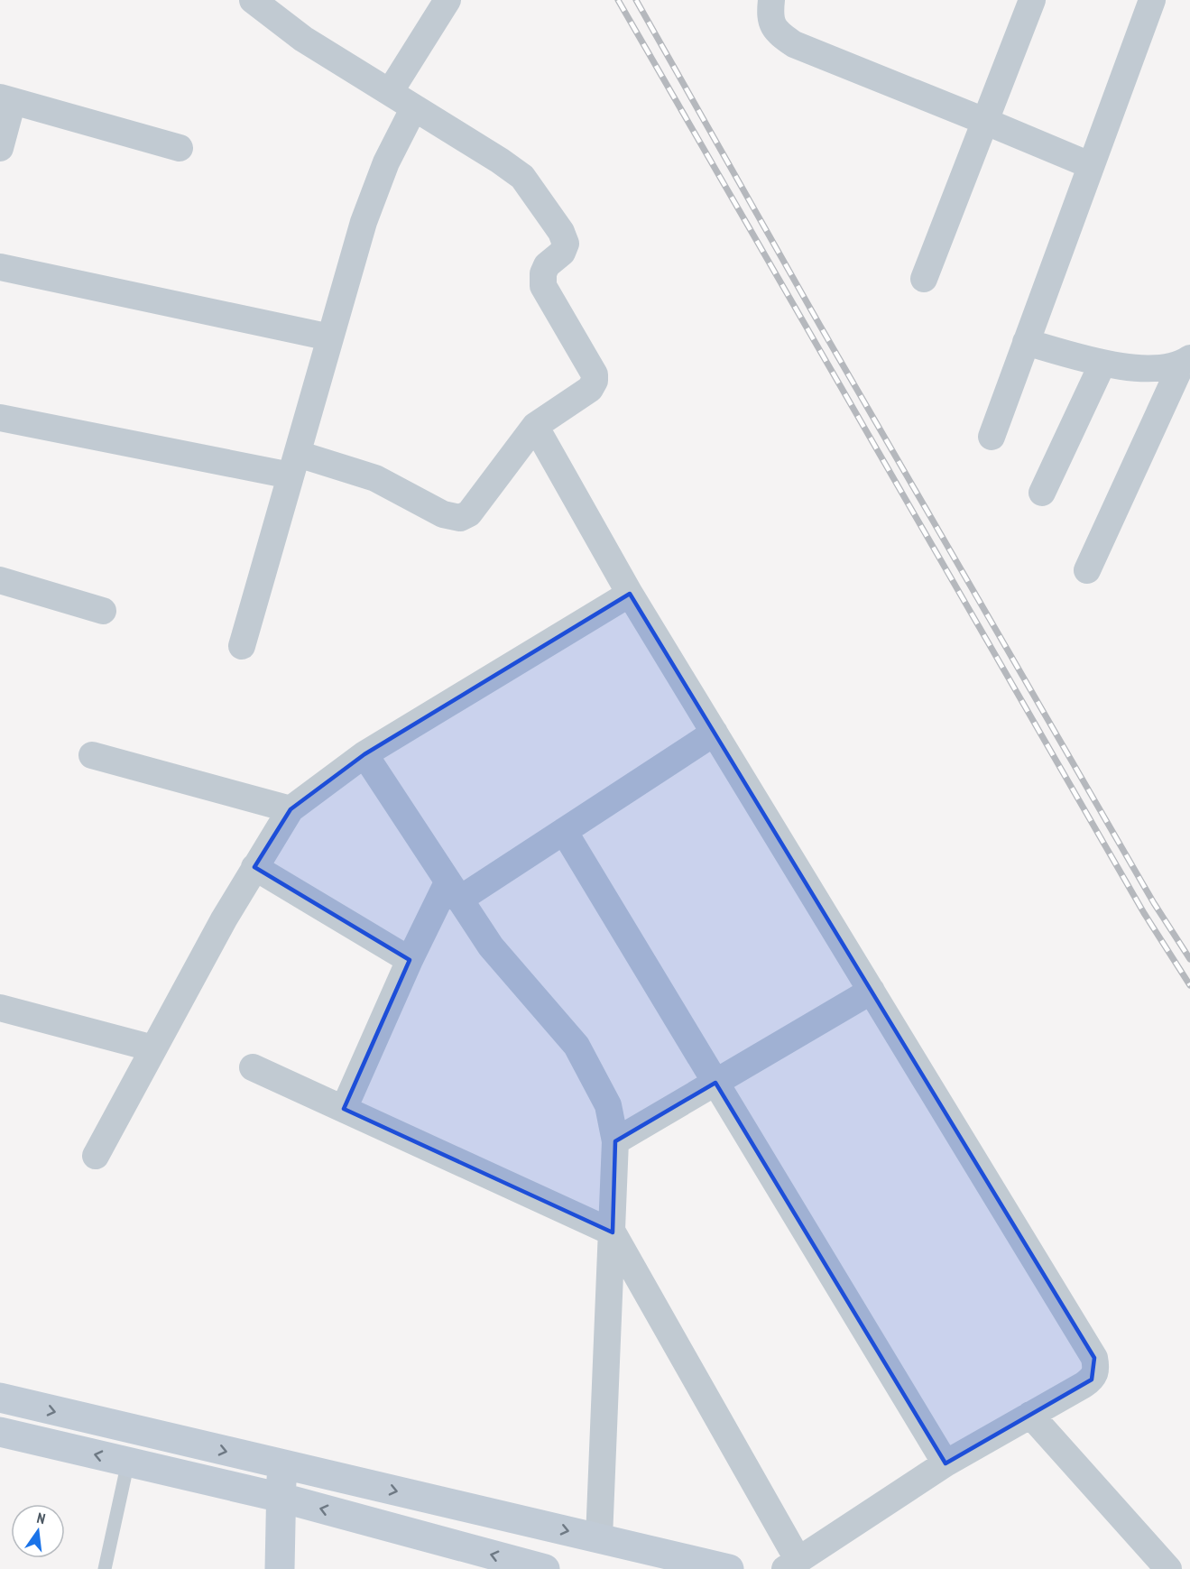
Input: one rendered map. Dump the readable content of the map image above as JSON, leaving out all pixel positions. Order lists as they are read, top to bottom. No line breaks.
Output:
{"north":"top"}
